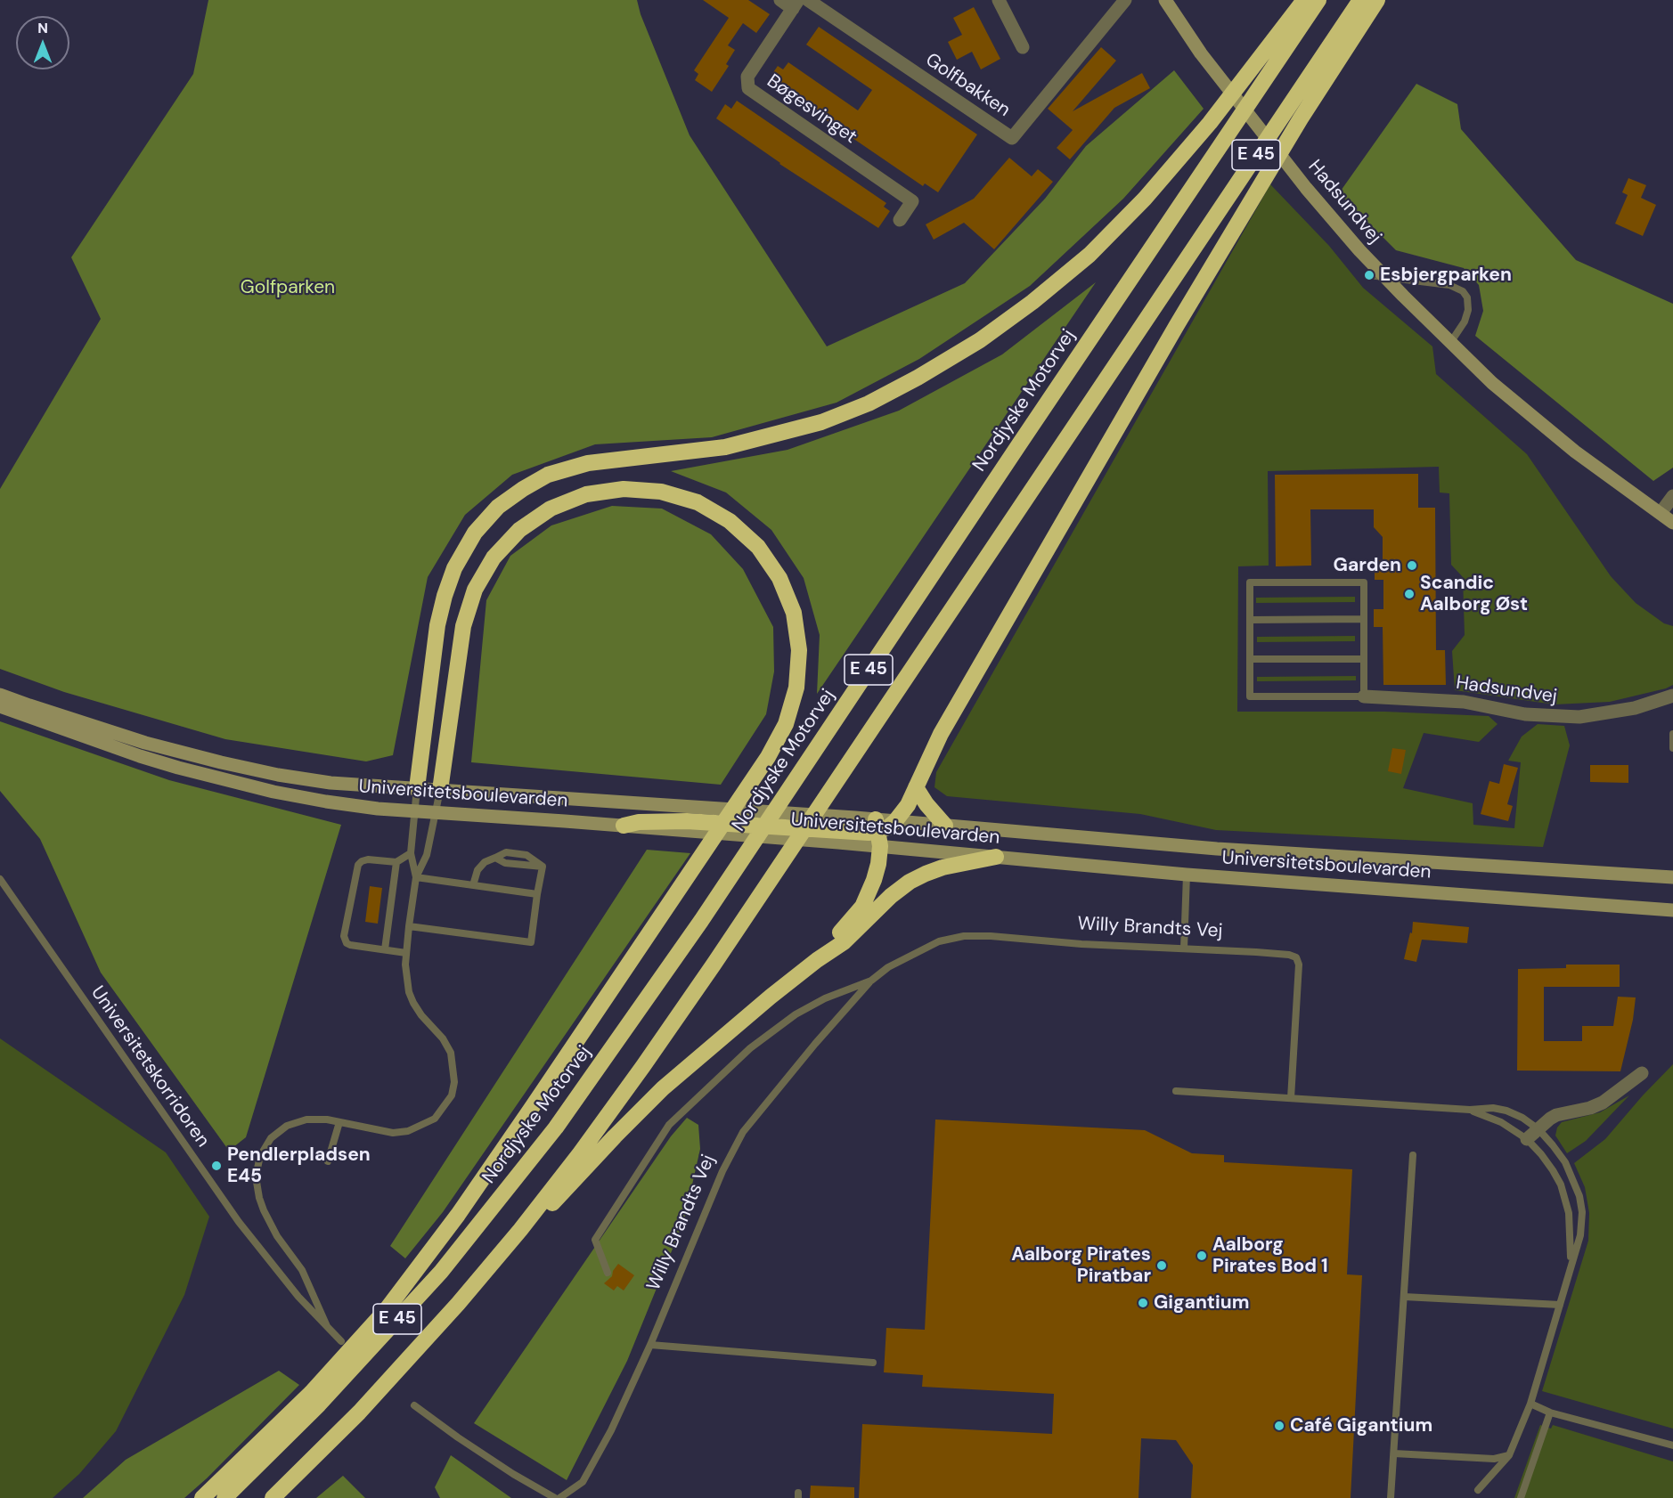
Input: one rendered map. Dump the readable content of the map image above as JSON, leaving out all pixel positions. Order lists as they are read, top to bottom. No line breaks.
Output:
{"streets":{"highway":["E 45","Nordjyske Motorvej"],"main road":["Hadsundvej","Universitetsboulevarden"],"street":["Golfbakken","Bøgesvinget"],"lane":["Willy Brandts Vej","Universitetskorridoren"]},"parks":["Golfparken"],"places":["Esbjergparken","Garden","Scandic Aalborg Øst","Pendlerpladsen E45","Aalborg Pirates Bod 1","Aalborg Pirates Piratbar","Gigantium","Café Gigantium"],"north":"top"}
